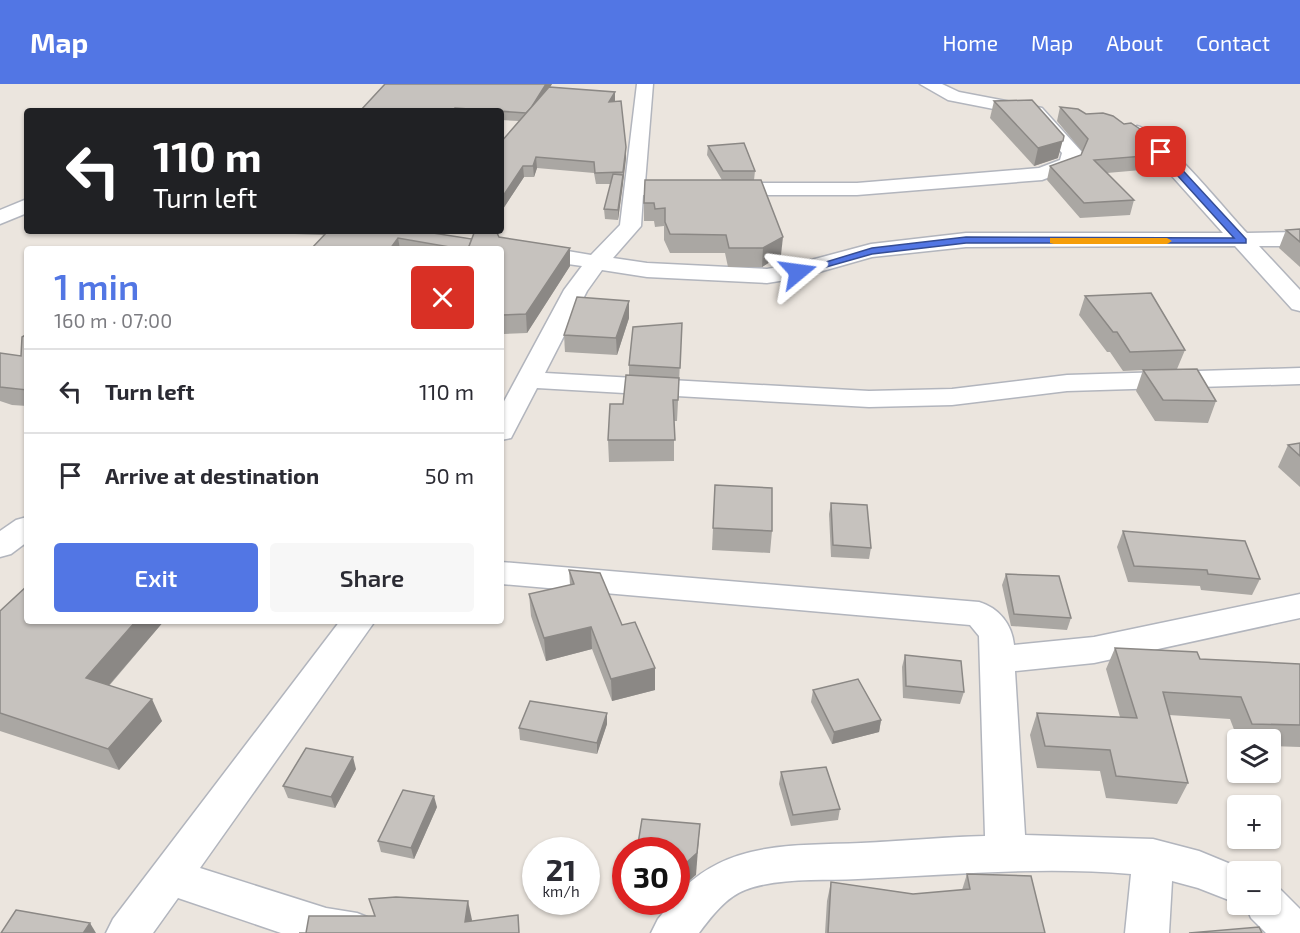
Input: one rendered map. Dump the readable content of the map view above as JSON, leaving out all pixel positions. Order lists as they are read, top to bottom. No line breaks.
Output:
{"page":{"header":"Map","nav":["Home","Map","About","Contact"],"turn":["110 m","Turn left"],"heading":["1 min","160 m · 07:00"],"list":[{"name":"Turn left","value":"110 m"},{"name":"Arrive at destination","value":"50 m"}],"buttons":["Exit","Share"],"map_buttons":["+","−"],"speed":"21 km/h","limit":"30"}}
